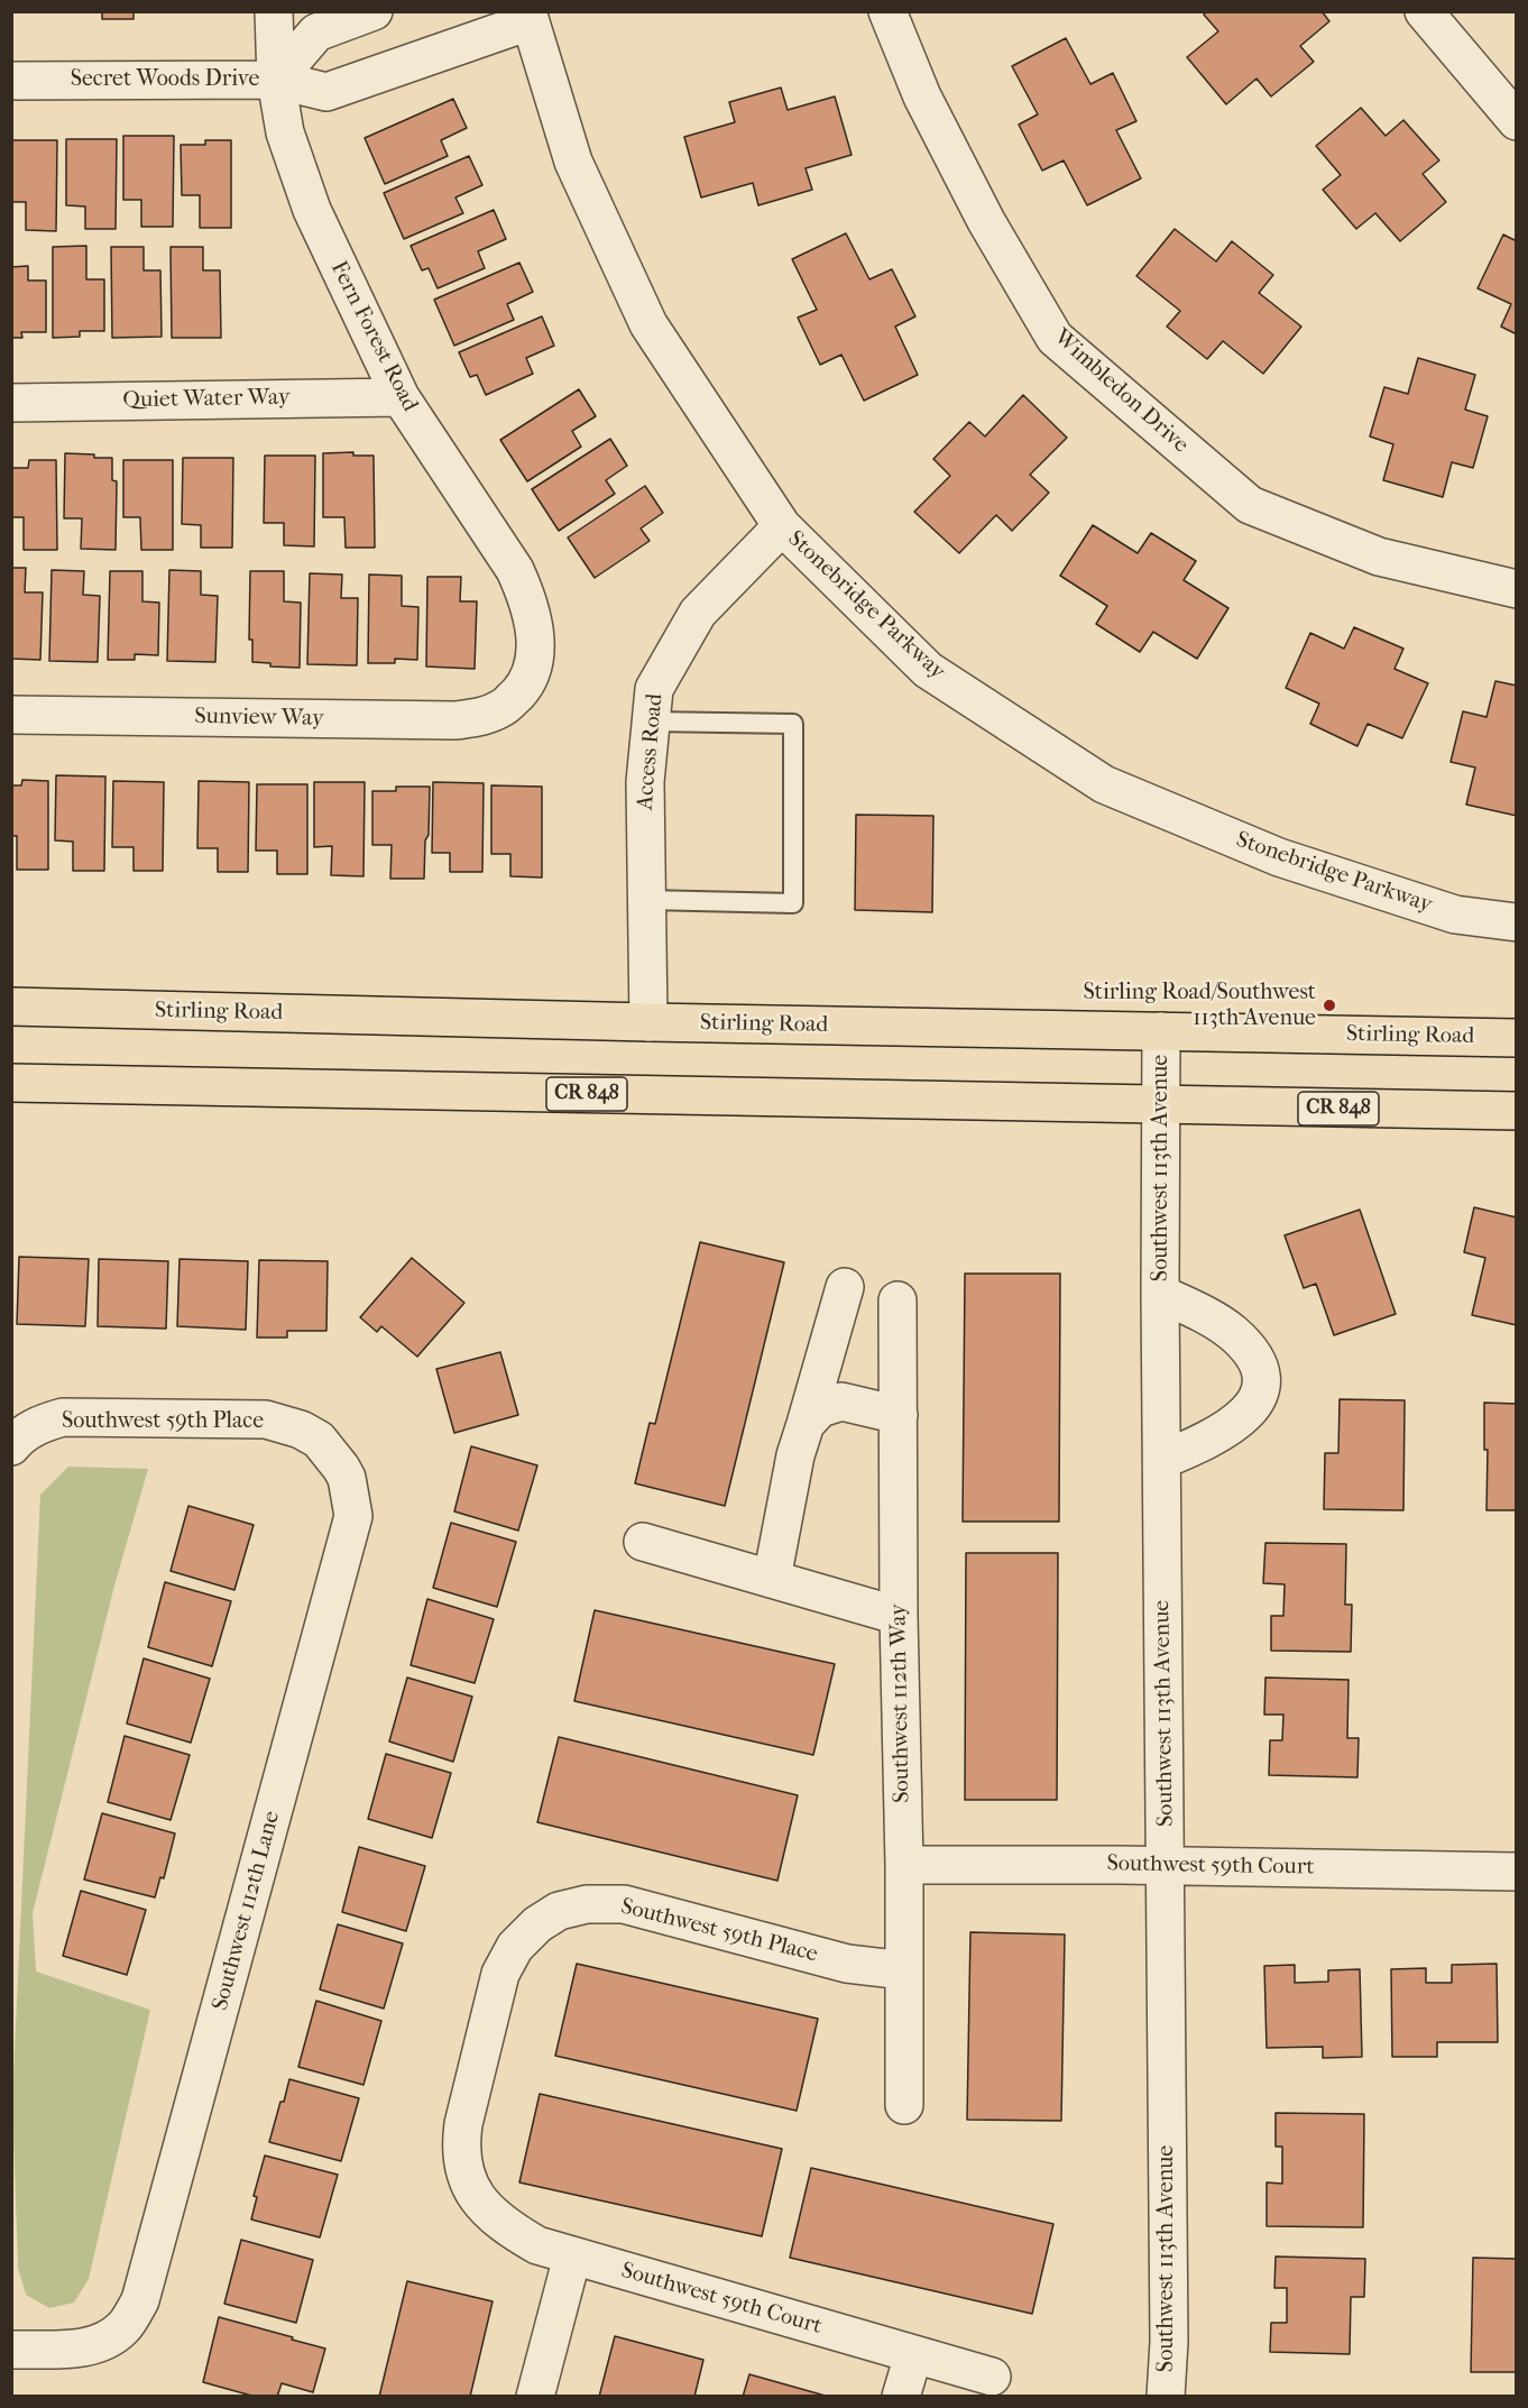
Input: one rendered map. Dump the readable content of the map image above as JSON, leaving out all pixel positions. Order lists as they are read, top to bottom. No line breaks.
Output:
{"streets":{"main road":["Stirling Road","CR 848"],"street":["Secret Woods Drive","Fern Forest Road","Wimbledon Drive","Quiet Water Way","Stonebridge Parkway","Sunview Way","Access Road","Southwest 113th Avenue","Southwest 59th Place","Southwest 112th Way","Southwest 59th Court","Southwest 112th Lane"]},"crossings":[["Secret Woods Drive","Fern Forest Road"],["Fern Forest Road","Quiet Water Way"],["Fern Forest Road","Sunview Way"],["Stonebridge Parkway","Access Road"],["Access Road","Stirling Road"],["Stirling Road","Southwest 113th Avenue"],["CR 848","Southwest 113th Avenue"],["Southwest 113th Avenue","Southwest 59th Court"],["Southwest 59th Place","Southwest 112th Way"],["Southwest 59th Place","Southwest 59th Court"],["Southwest 59th Place","Southwest 112th Lane"],["Southwest 112th Way","Southwest 59th Court"]],"places":["Stirling Road/Southwest 113th Avenue"]}
